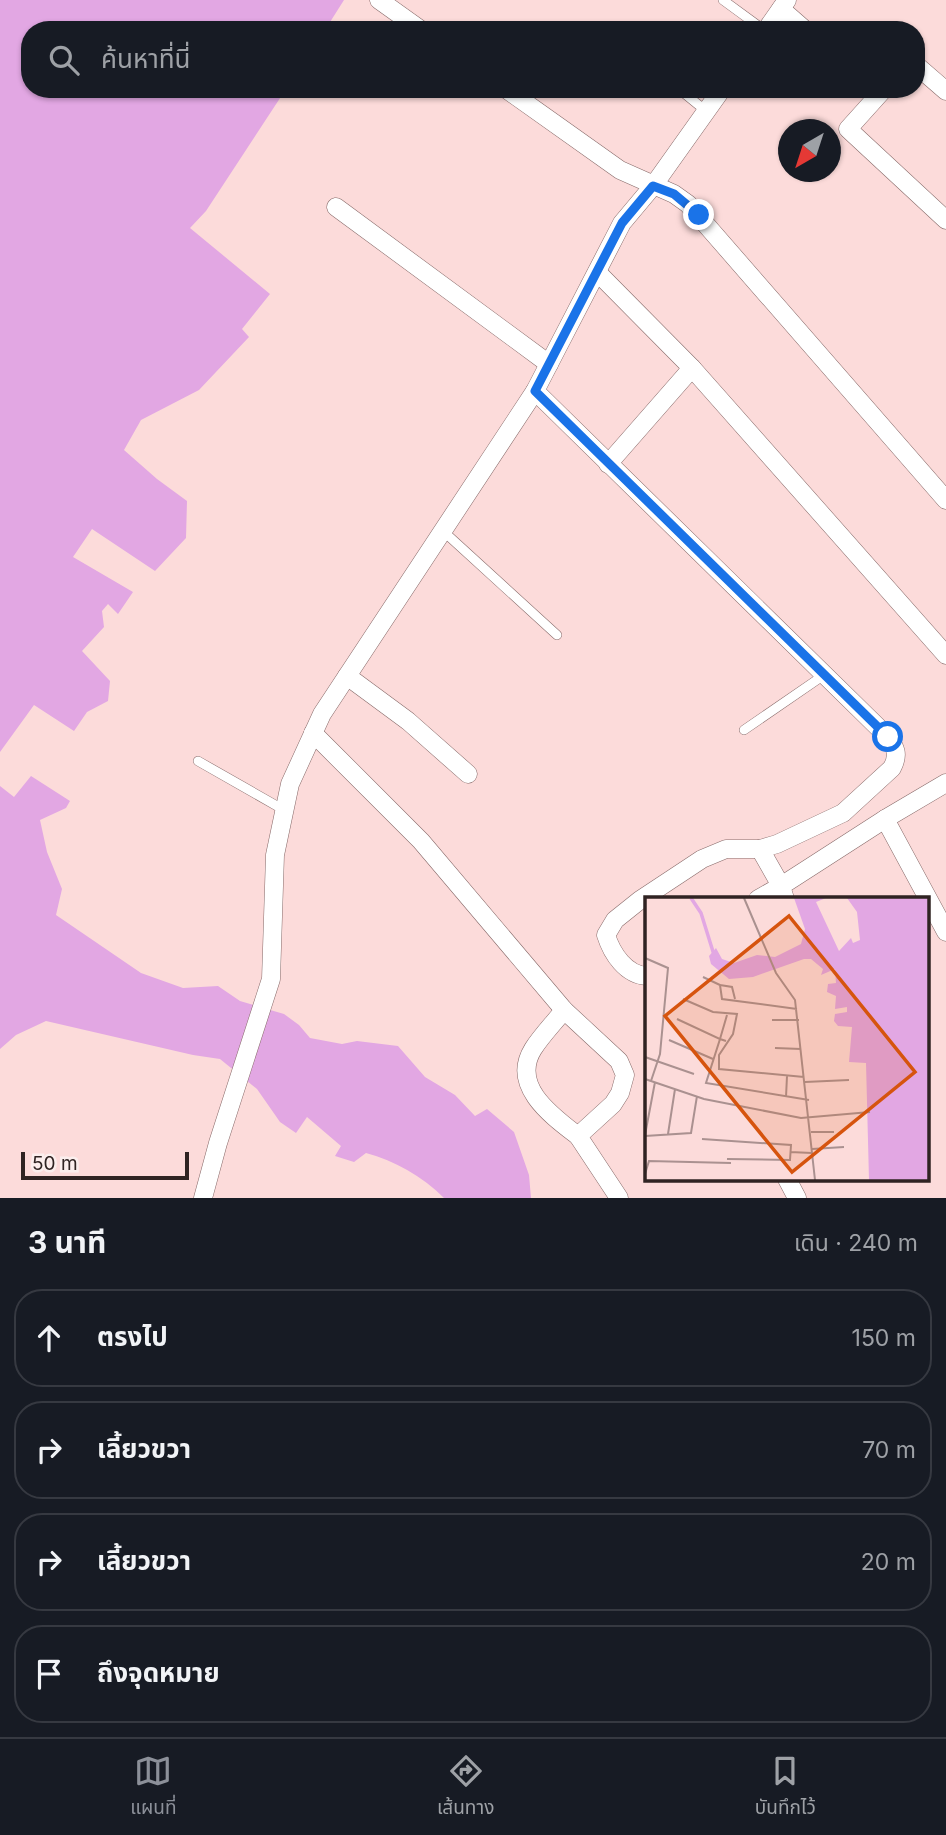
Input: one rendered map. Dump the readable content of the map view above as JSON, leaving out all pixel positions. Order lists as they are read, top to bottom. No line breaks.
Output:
{"scale_bar":"50 m","north":"bottom left","page":{"search":"ค้นหาที่นี่","scale":"50 m","heading":["3 นาที","เดิน · 240 m"],"list":[["ตรงไป","150 m"],["เลี้ยวขวา","70 m"],["เลี้ยวขวา","20 m"],"ถึงจุดหมาย"],"nav":["แผนที่","เส้นทาง","บันทึกไว้"]}}
